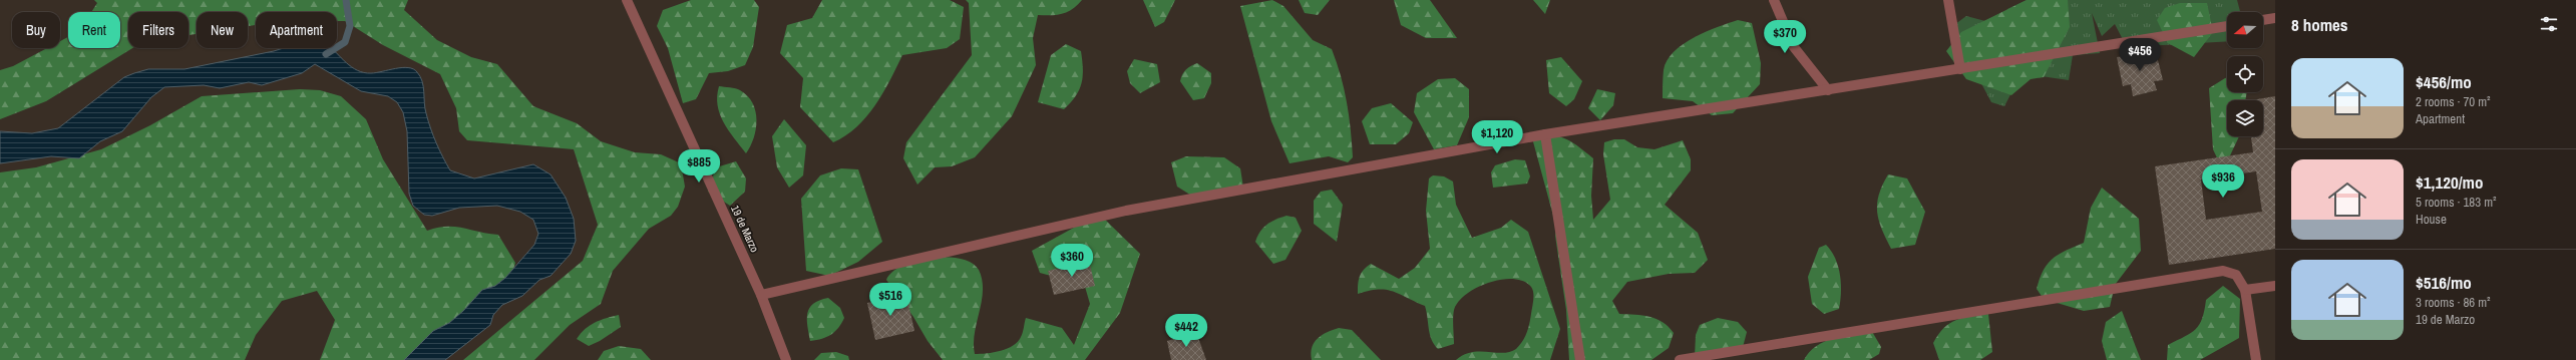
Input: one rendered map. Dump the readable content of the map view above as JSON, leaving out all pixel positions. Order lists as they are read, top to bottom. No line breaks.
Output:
{"streets":{"street":["19 de Marzo"]},"north":"left","page":{"heading":"8 homes","chip":["Buy","Rent","Filters","New","Apartment"],"price":["$370","$456","$1,120","$885","$936","$360","$516","$442"],"list":[{"name":"$456/mo","note":"2 rooms · 70 m² · Apartment"},{"name":"$1,120/mo","note":"5 rooms · 183 m² · House"},{"name":"$516/mo","note":"3 rooms · 86 m² · 19 de Marzo"}]}}
